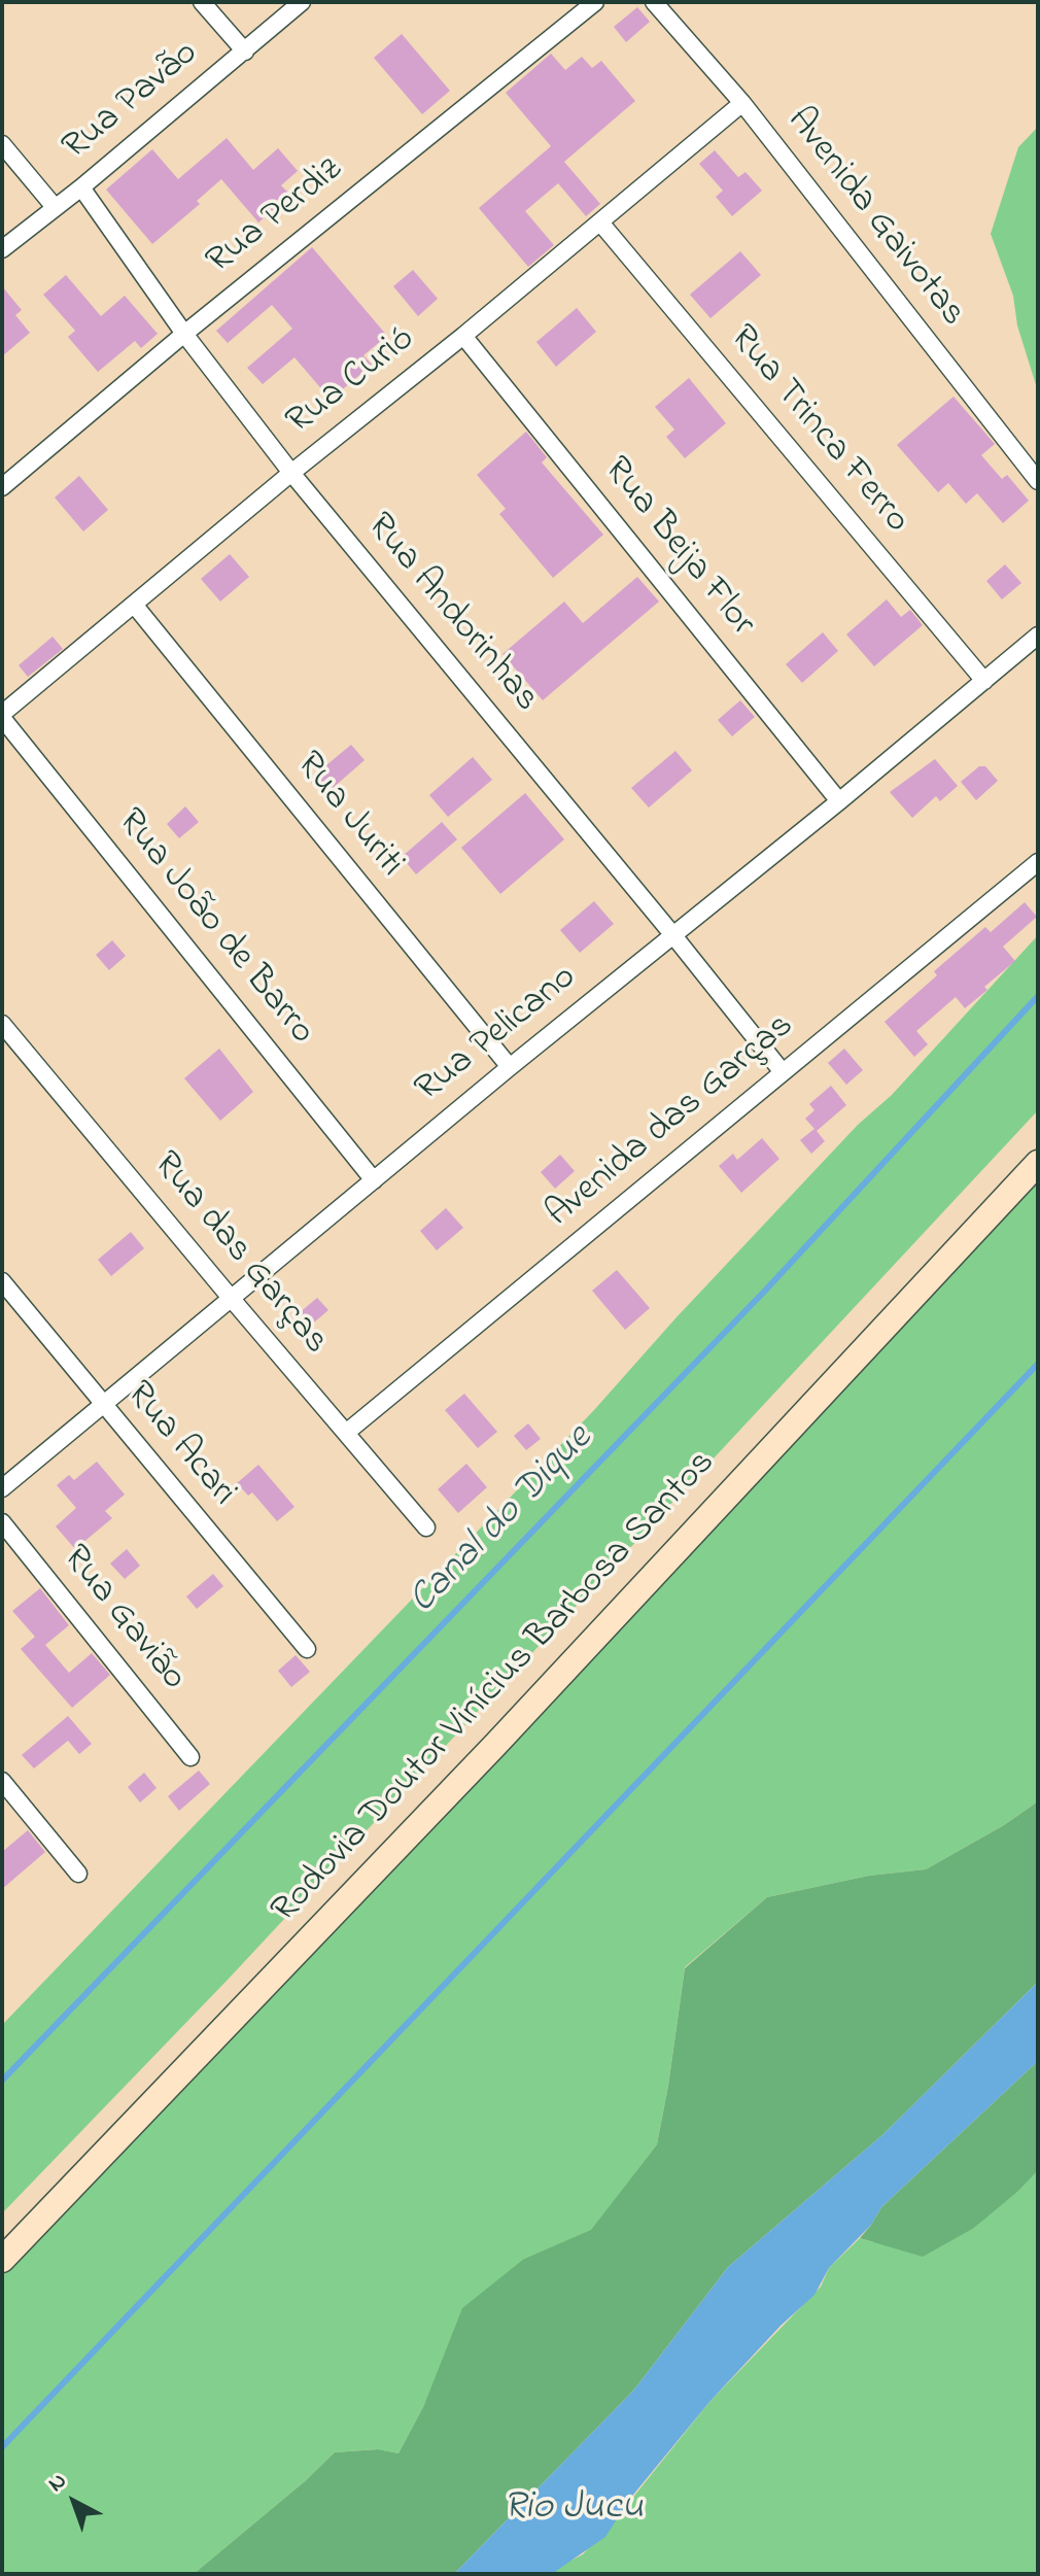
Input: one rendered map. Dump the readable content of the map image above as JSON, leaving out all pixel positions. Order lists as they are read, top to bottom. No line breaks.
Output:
{"streets":{"main road":["Rodovia Doutor Vinícius Barbosa Santos"],"street":["Rua Pavão","Rua Perdiz","Avenida Gaivotas","Rua Curió","Rua Trinca Ferro","Rua Beija Flor","Rua Andorinhas","Rua Juriti","Rua João de Barro","Rua Pelicano","Avenida das Garças","Rua das Garças","Rua Acari","Rua Gavião"]},"crossings":[["Rua Pavão","Rua Andorinhas"],["Rua Perdiz","Rua Andorinhas"],["Avenida Gaivotas","Rua Curió"],["Rua Curió","Rua Trinca Ferro"],["Rua Curió","Rua Beija Flor"],["Rua Curió","Rua Andorinhas"],["Rua Curió","Rua Juriti"],["Rua Curió","Rua João de Barro"],["Rua Trinca Ferro","Rua Pelicano"],["Rua Beija Flor","Rua Pelicano"],["Rua Andorinhas","Rua Pelicano"],["Rua Andorinhas","Avenida das Garças"],["Rua Juriti","Rua Pelicano"],["Rua João de Barro","Rua Pelicano"],["Rua Pelicano","Rua das Garças"],["Rua Pelicano","Rua Acari"],["Avenida das Garças","Rua das Garças"]],"water":["Canal do Dique","Rio Jucu"],"north":"top left"}
